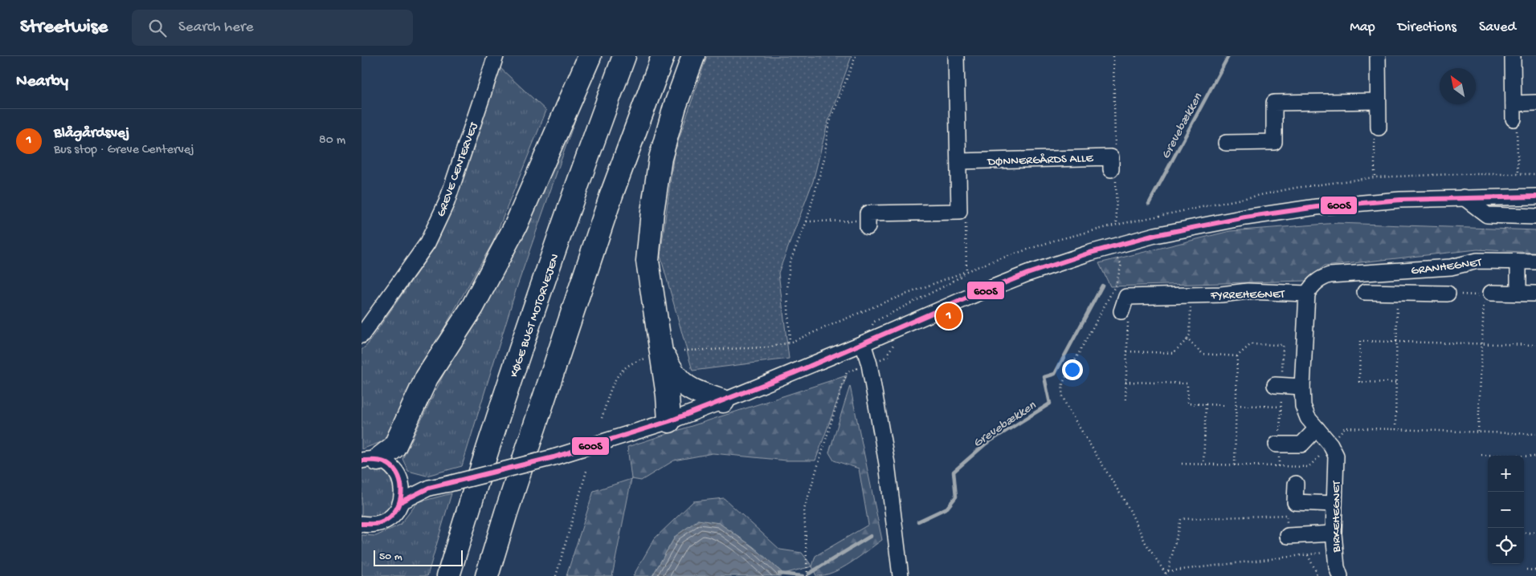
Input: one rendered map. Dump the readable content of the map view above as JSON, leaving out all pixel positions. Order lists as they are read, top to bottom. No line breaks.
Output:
{"streets":{"highway":["KØGE BUGT MOTORVEJEN"],"street":["DØNNERGÅRDS ALLE","GREVE CENTERVEJ","GRANHEGNET","FYRREHEGNET","BIRKEHEGNET"]},"crossings":[["GRANHEGNET","FYRREHEGNET"]],"water":["Grevebækken"],"lines":["transit line 600S"],"scale_bar":"50 m","north":"top left","page":{"header":"Streetwise","search":"Search here","nav":["Map","Directions","Saved"],"heading":"Nearby","list":[{"mark":"1","name":"Blågårdsvej","note":"Bus stop · Greve Centervej","value":"80 m"}],"pins":"1","map_buttons":["+","−"],"scale":"50 m"}}
